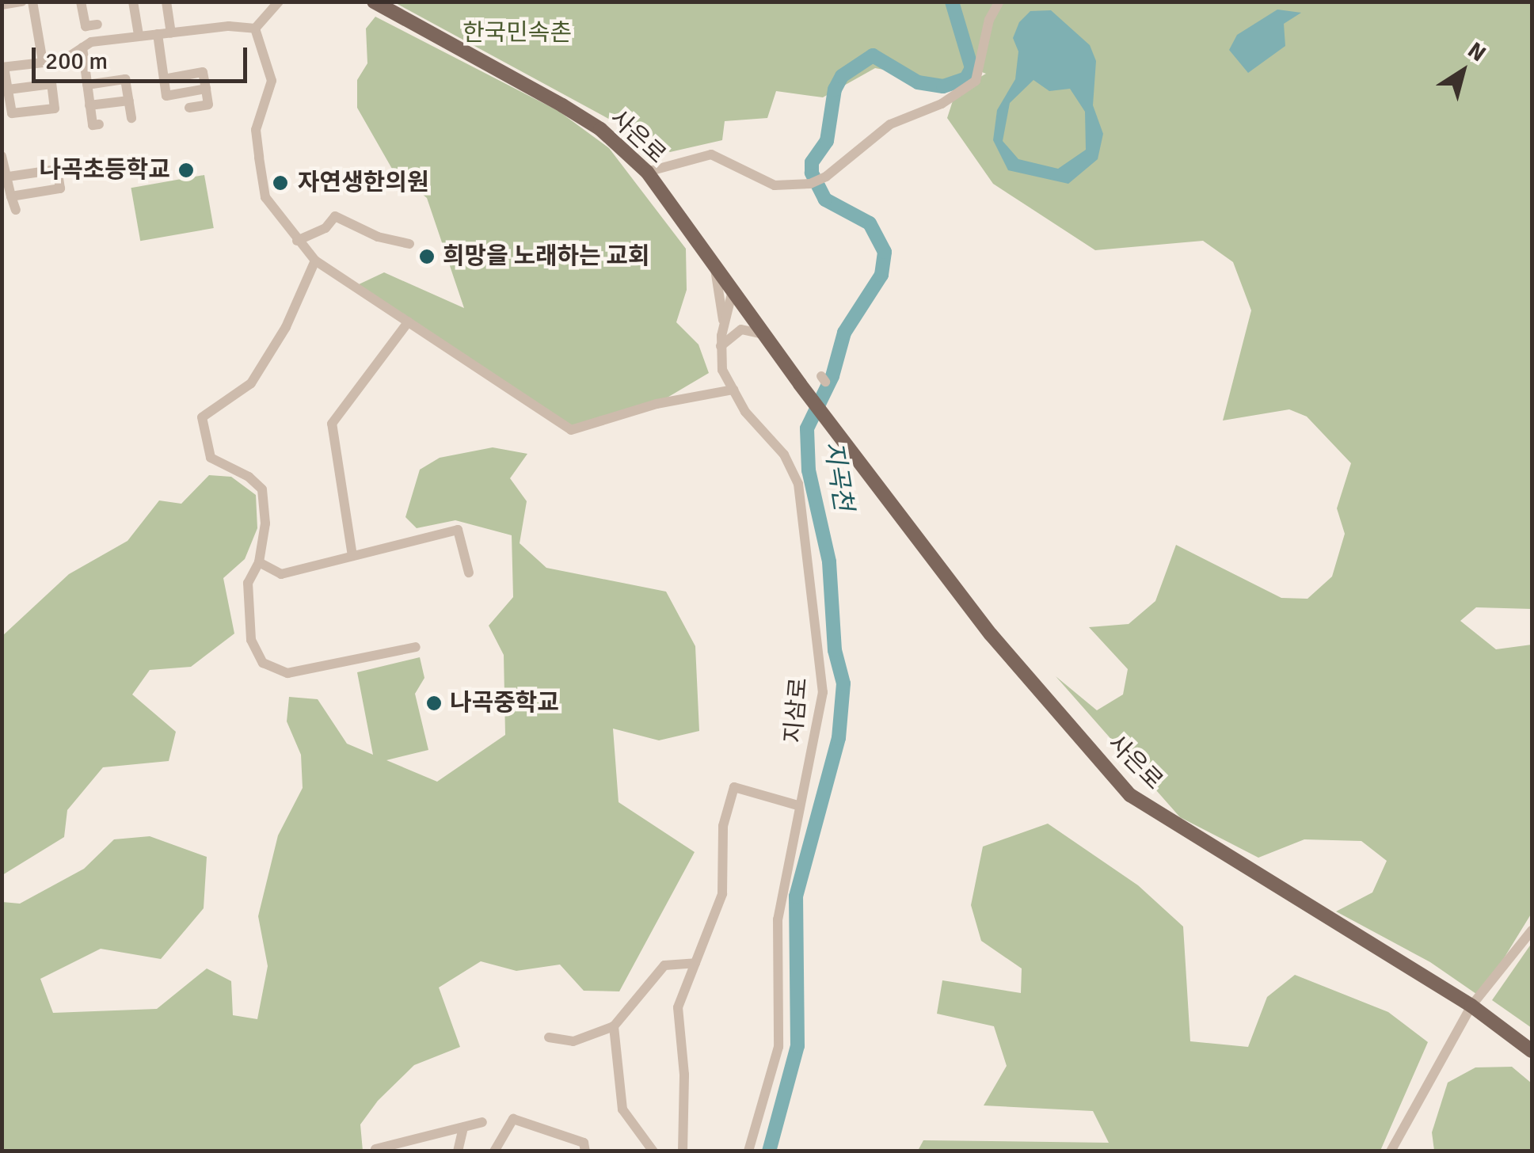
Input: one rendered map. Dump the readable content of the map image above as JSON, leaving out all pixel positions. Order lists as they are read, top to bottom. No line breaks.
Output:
{"streets":{"main road":["사은로"],"street":["지삼로"]},"crossings":[["사은로","지삼로"]],"water":["지곡천"],"parks":["한국민속촌"],"places":["나곡초등학교","자연생한의원","희망을 노래하는 교회","나곡중학교"],"scale_bar":"200 m","north":"top right"}
